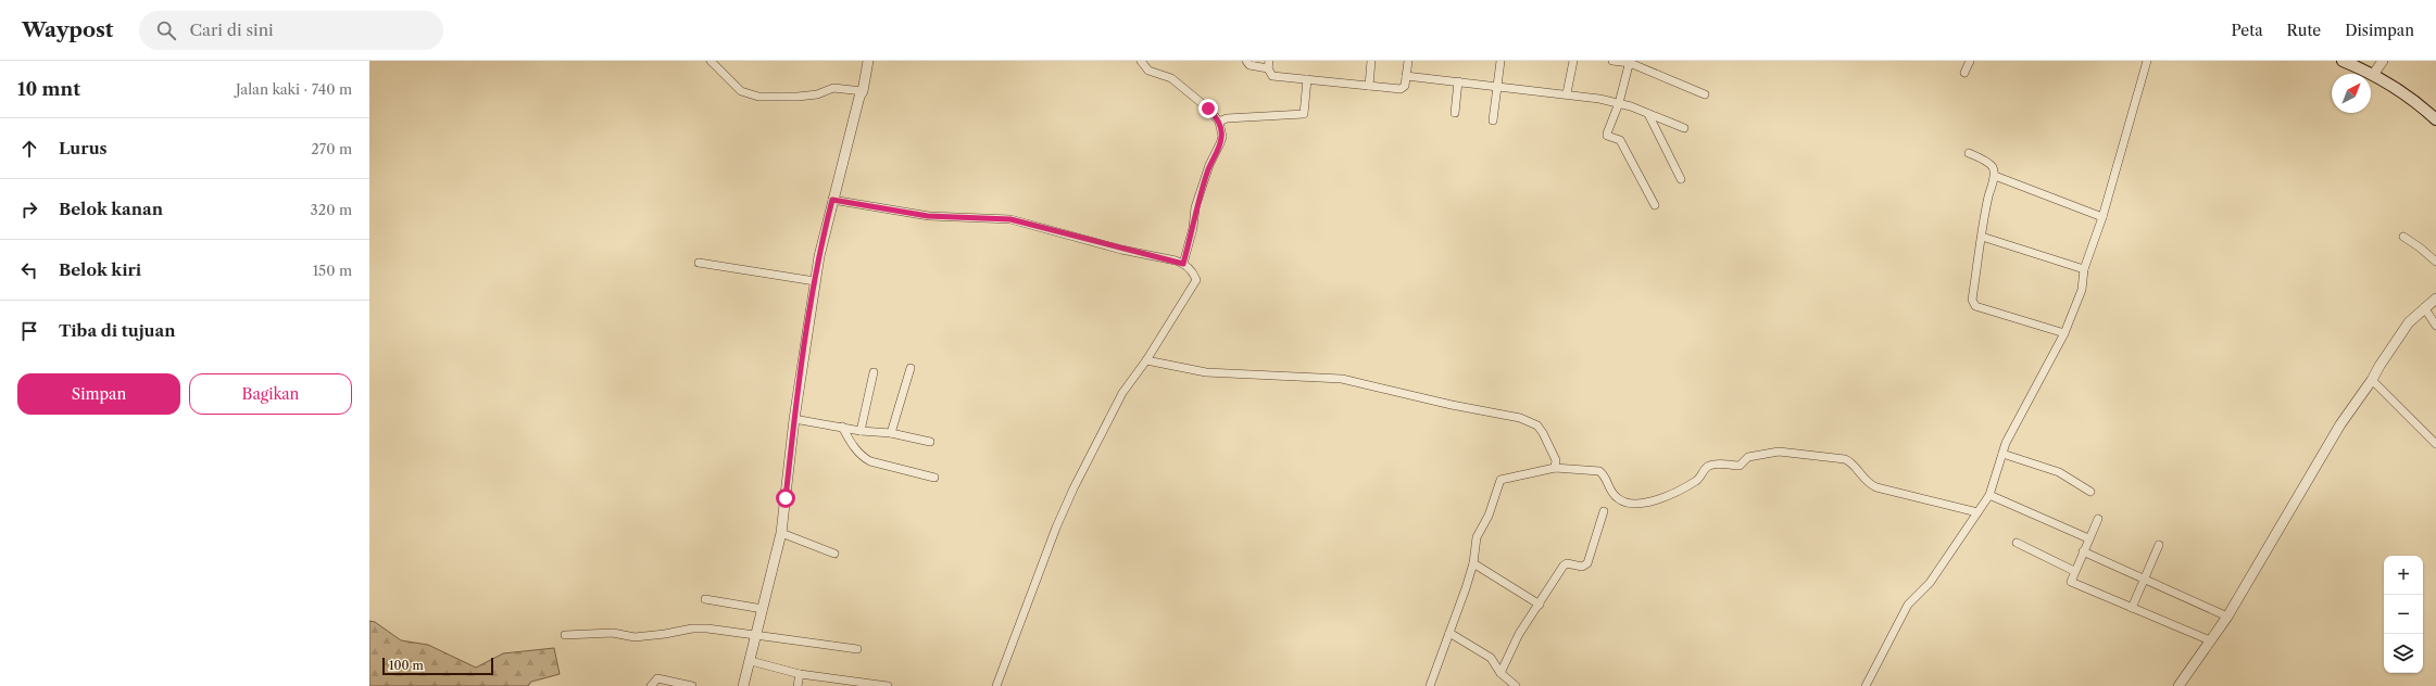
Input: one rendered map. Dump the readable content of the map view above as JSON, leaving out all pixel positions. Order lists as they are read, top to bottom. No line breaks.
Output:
{"scale_bar":"100 m","north":"top right","page":{"header":"Waypost","search":"Cari di sini","nav":["Peta","Rute","Disimpan"],"heading":["10 mnt","Jalan kaki · 740 m"],"list":[["Lurus","270 m"],["Belok kanan","320 m"],["Belok kiri","150 m"],"Tiba di tujuan"],"buttons":["Simpan","Bagikan"],"map_buttons":["+","−"],"scale":"100 m"}}
